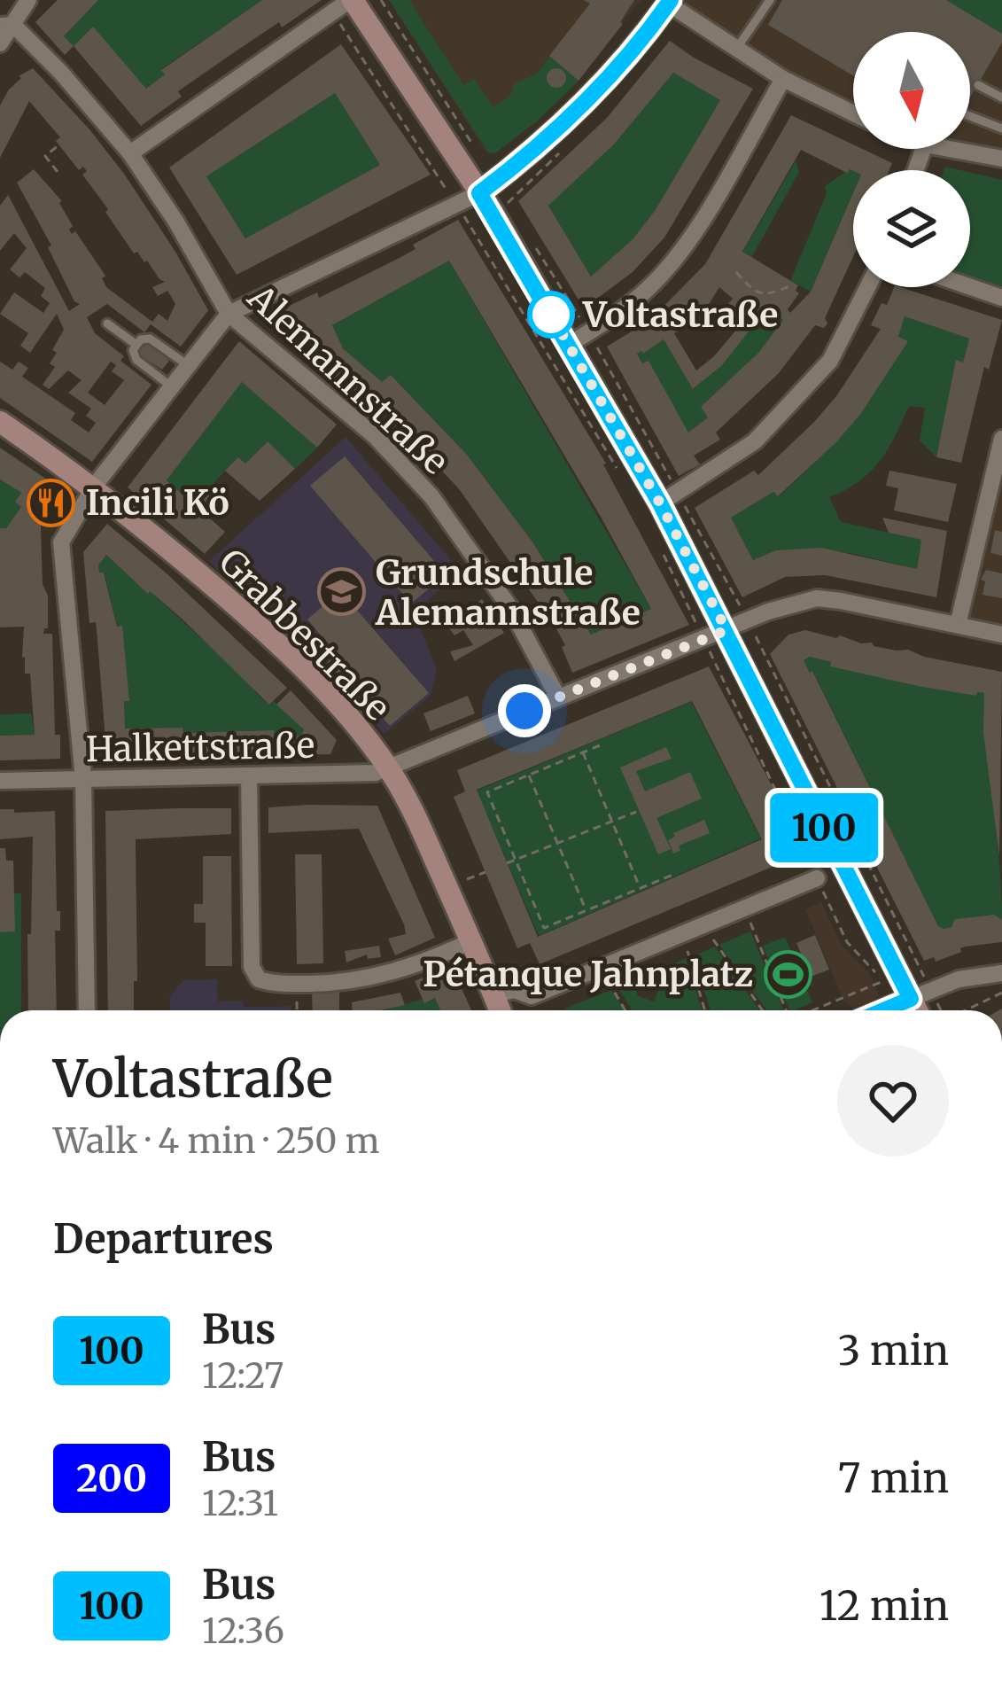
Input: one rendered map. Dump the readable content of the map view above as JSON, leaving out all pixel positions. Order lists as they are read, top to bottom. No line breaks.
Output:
{"streets":{"street":["Alemannstraße","Grabbestraße","Halkettstraße"]},"crossings":[["Alemannstraße","Halkettstraße"],["Grabbestraße","Halkettstraße"]],"places":{"other":["Voltastraße"],"restaurant":["Incili Kö"],"school or university":["Grundschule Alemannstraße"],"sports":["Pétanque Jahnplatz"]},"lines":["bus line 100"],"north":"bottom","page":{"on_map":"100","heading":[["Voltastraße","Walk · 4 min · 250 m"],"Departures"],"list":[{"mark":"100","name":"Bus","note":"12:27","value":"3 min"},{"mark":"200","name":"Bus","note":"12:31","value":"7 min"},{"mark":"100","name":"Bus","note":"12:36","value":"12 min"}]}}
